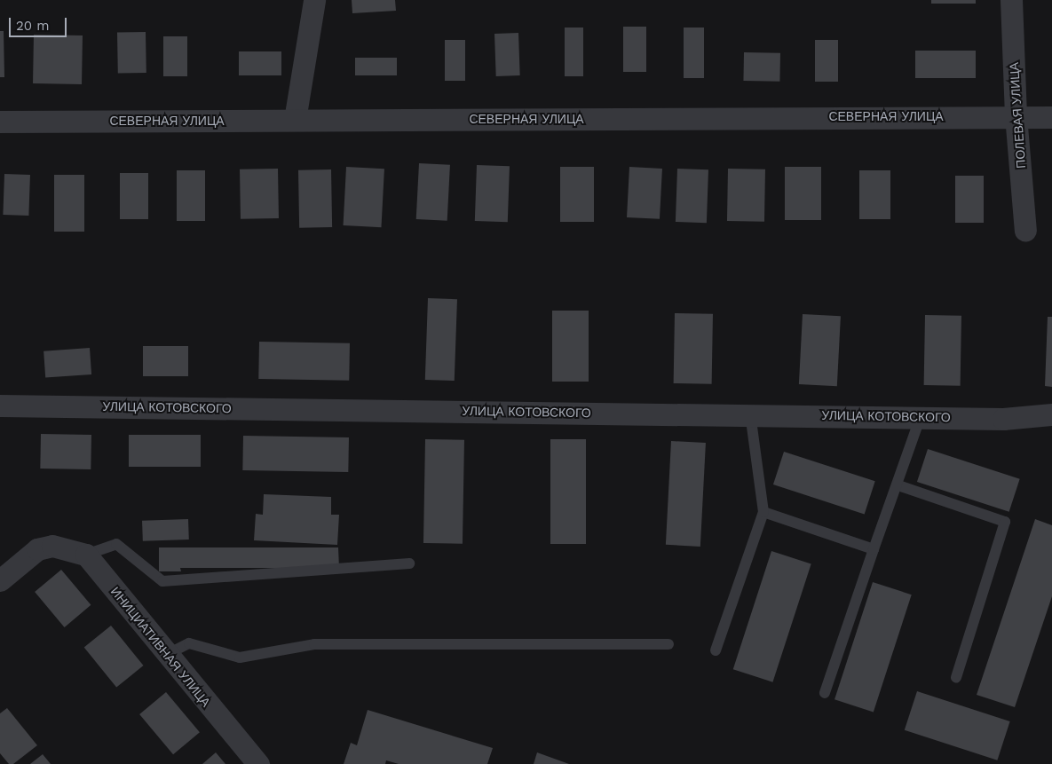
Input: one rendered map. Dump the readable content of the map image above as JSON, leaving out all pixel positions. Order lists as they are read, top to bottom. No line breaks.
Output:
{"streets":{"street":["ПОЛЕВАЯ УЛИЦА","СЕВЕРНАЯ УЛИЦА","УЛИЦА КОТОВСКОГО","ИНИЦИАТИВНАЯ УЛИЦА"]},"crossings":[["ПОЛЕВАЯ УЛИЦА","СЕВЕРНАЯ УЛИЦА"]],"scale_bar":"20 m"}
